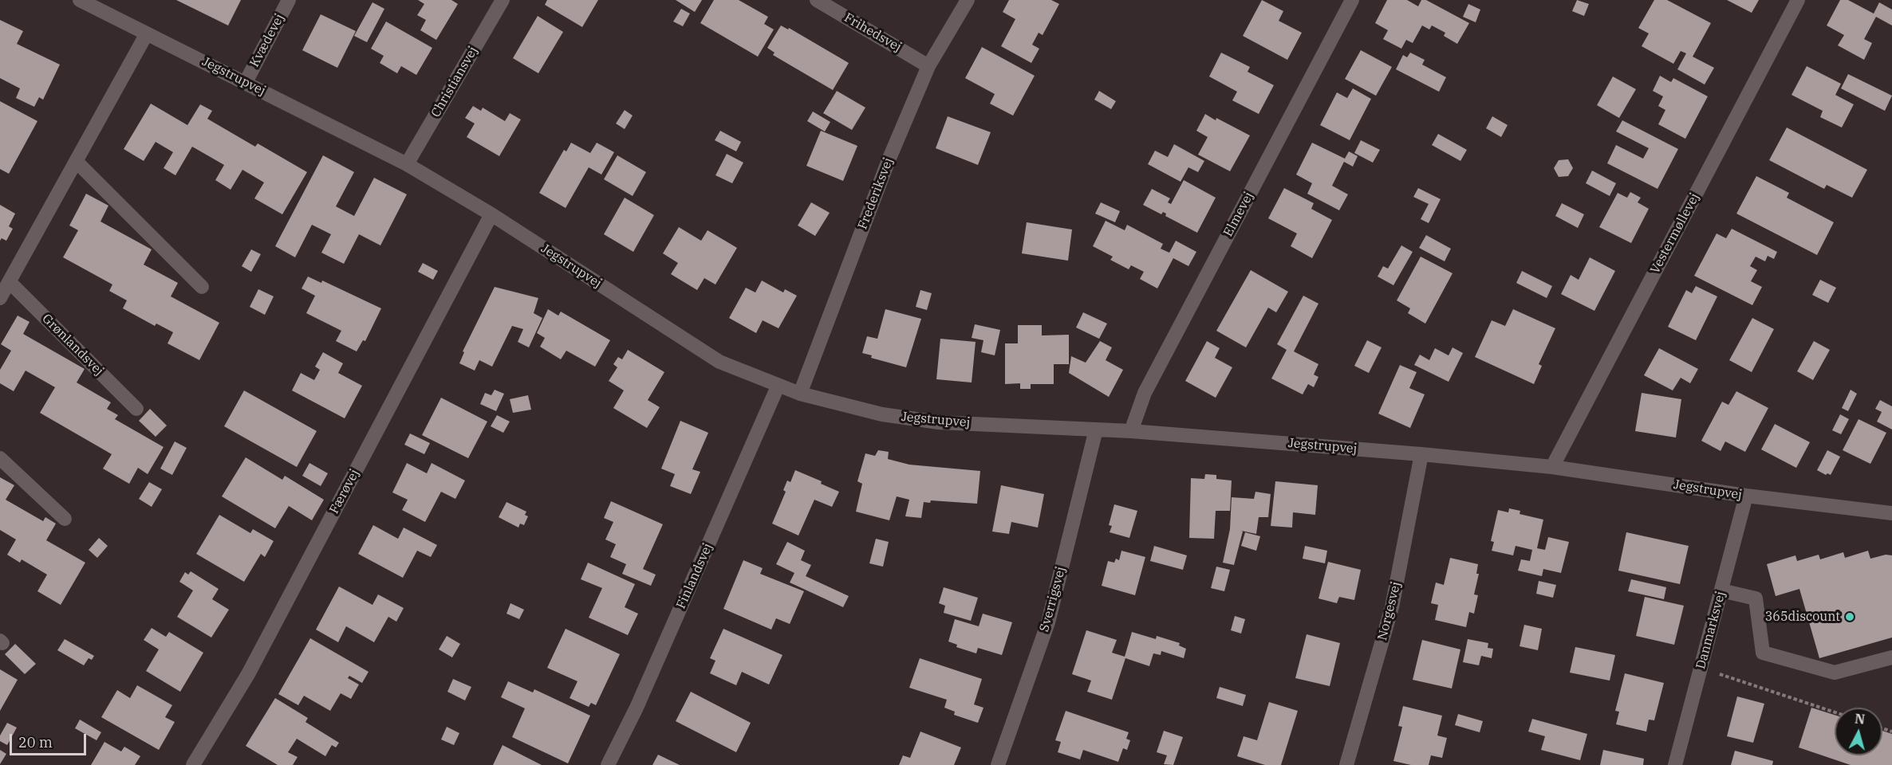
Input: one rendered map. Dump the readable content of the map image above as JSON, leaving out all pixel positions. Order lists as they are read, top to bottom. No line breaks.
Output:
{"streets":{"street":["Frihedsvej","Kvædevej","Jegstrupvej","Christiansvej","Frederiksvej","Elmevej","Vestermøllevej","Grønlandsvej","Færøvej","Finlandsvej","Sverrigsvej","Norgesvej","Danmarksvej"]},"crossings":[["Frihedsvej","Frederiksvej"],["Kvædevej","Jegstrupvej"],["Jegstrupvej","Christiansvej"],["Jegstrupvej","Frederiksvej"],["Jegstrupvej","Elmevej"],["Jegstrupvej","Vestermøllevej"],["Jegstrupvej","Færøvej"],["Jegstrupvej","Finlandsvej"],["Jegstrupvej","Sverrigsvej"],["Jegstrupvej","Norgesvej"],["Jegstrupvej","Danmarksvej"]],"places":["365discount"],"scale_bar":"20 m","north":"top"}
